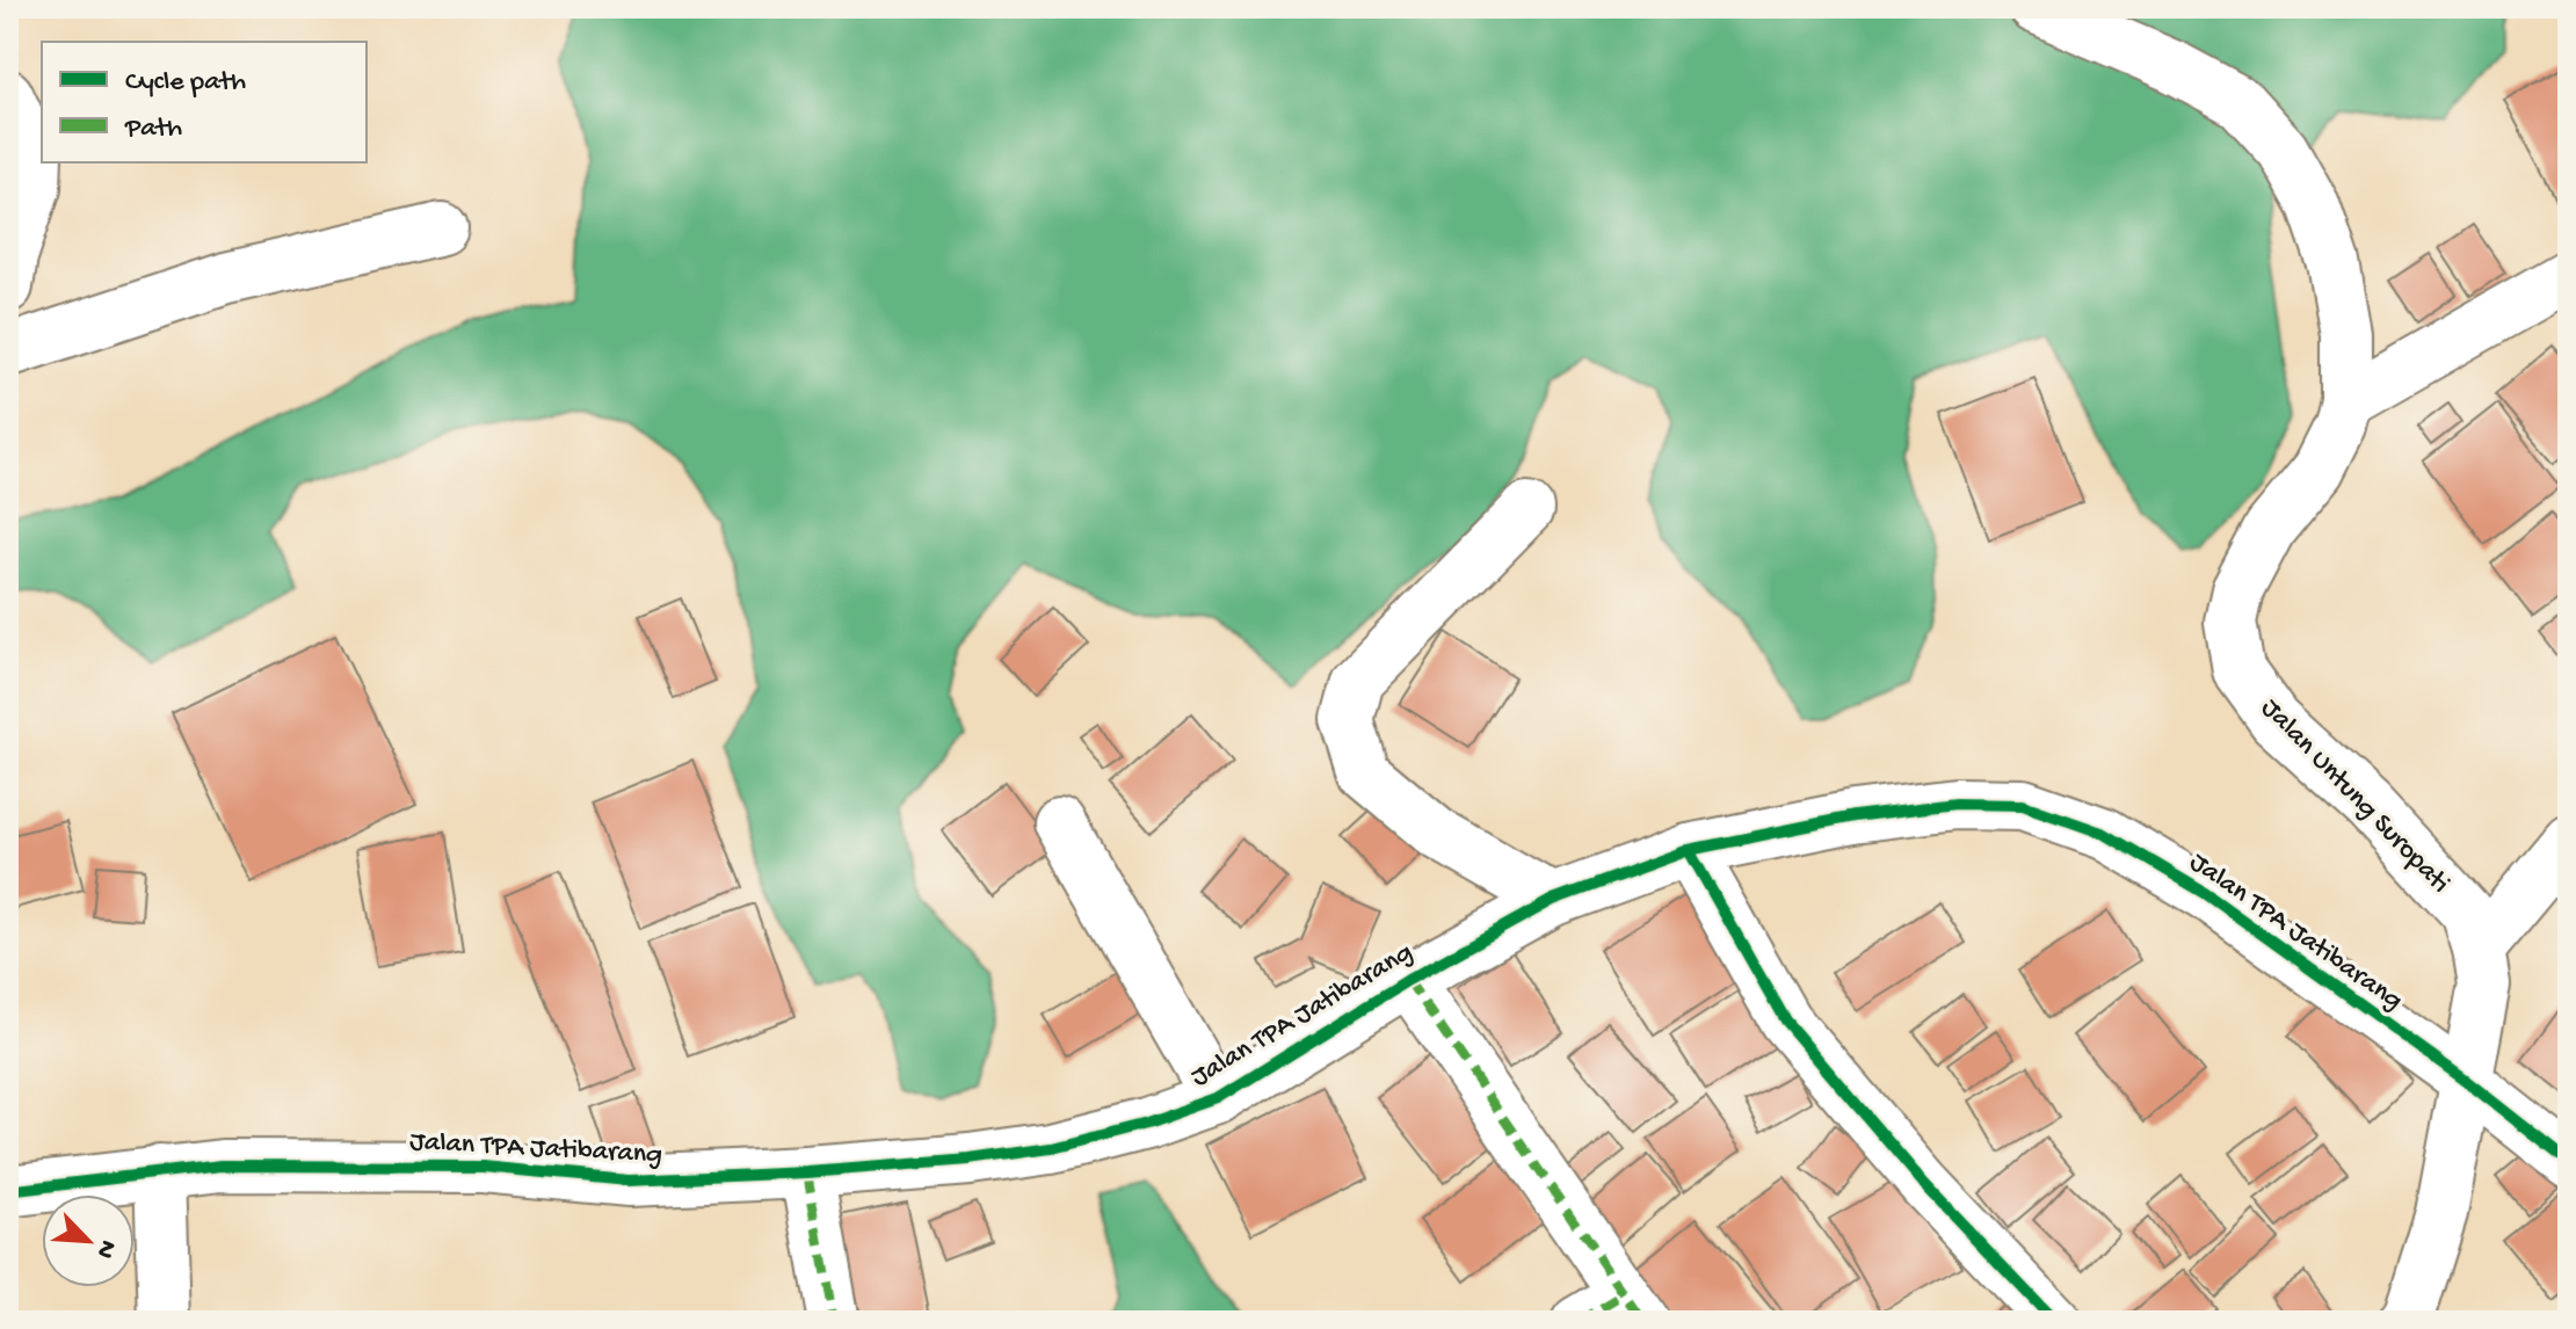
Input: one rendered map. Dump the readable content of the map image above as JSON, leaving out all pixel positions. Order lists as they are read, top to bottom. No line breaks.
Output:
{"streets":{"street":["Jalan Untung Suropati","Jalan TPA Jatibarang"]},"crossings":[["Jalan Untung Suropati","Jalan TPA Jatibarang"]],"legend":["Cycle path","Path"],"north":"bottom right"}
